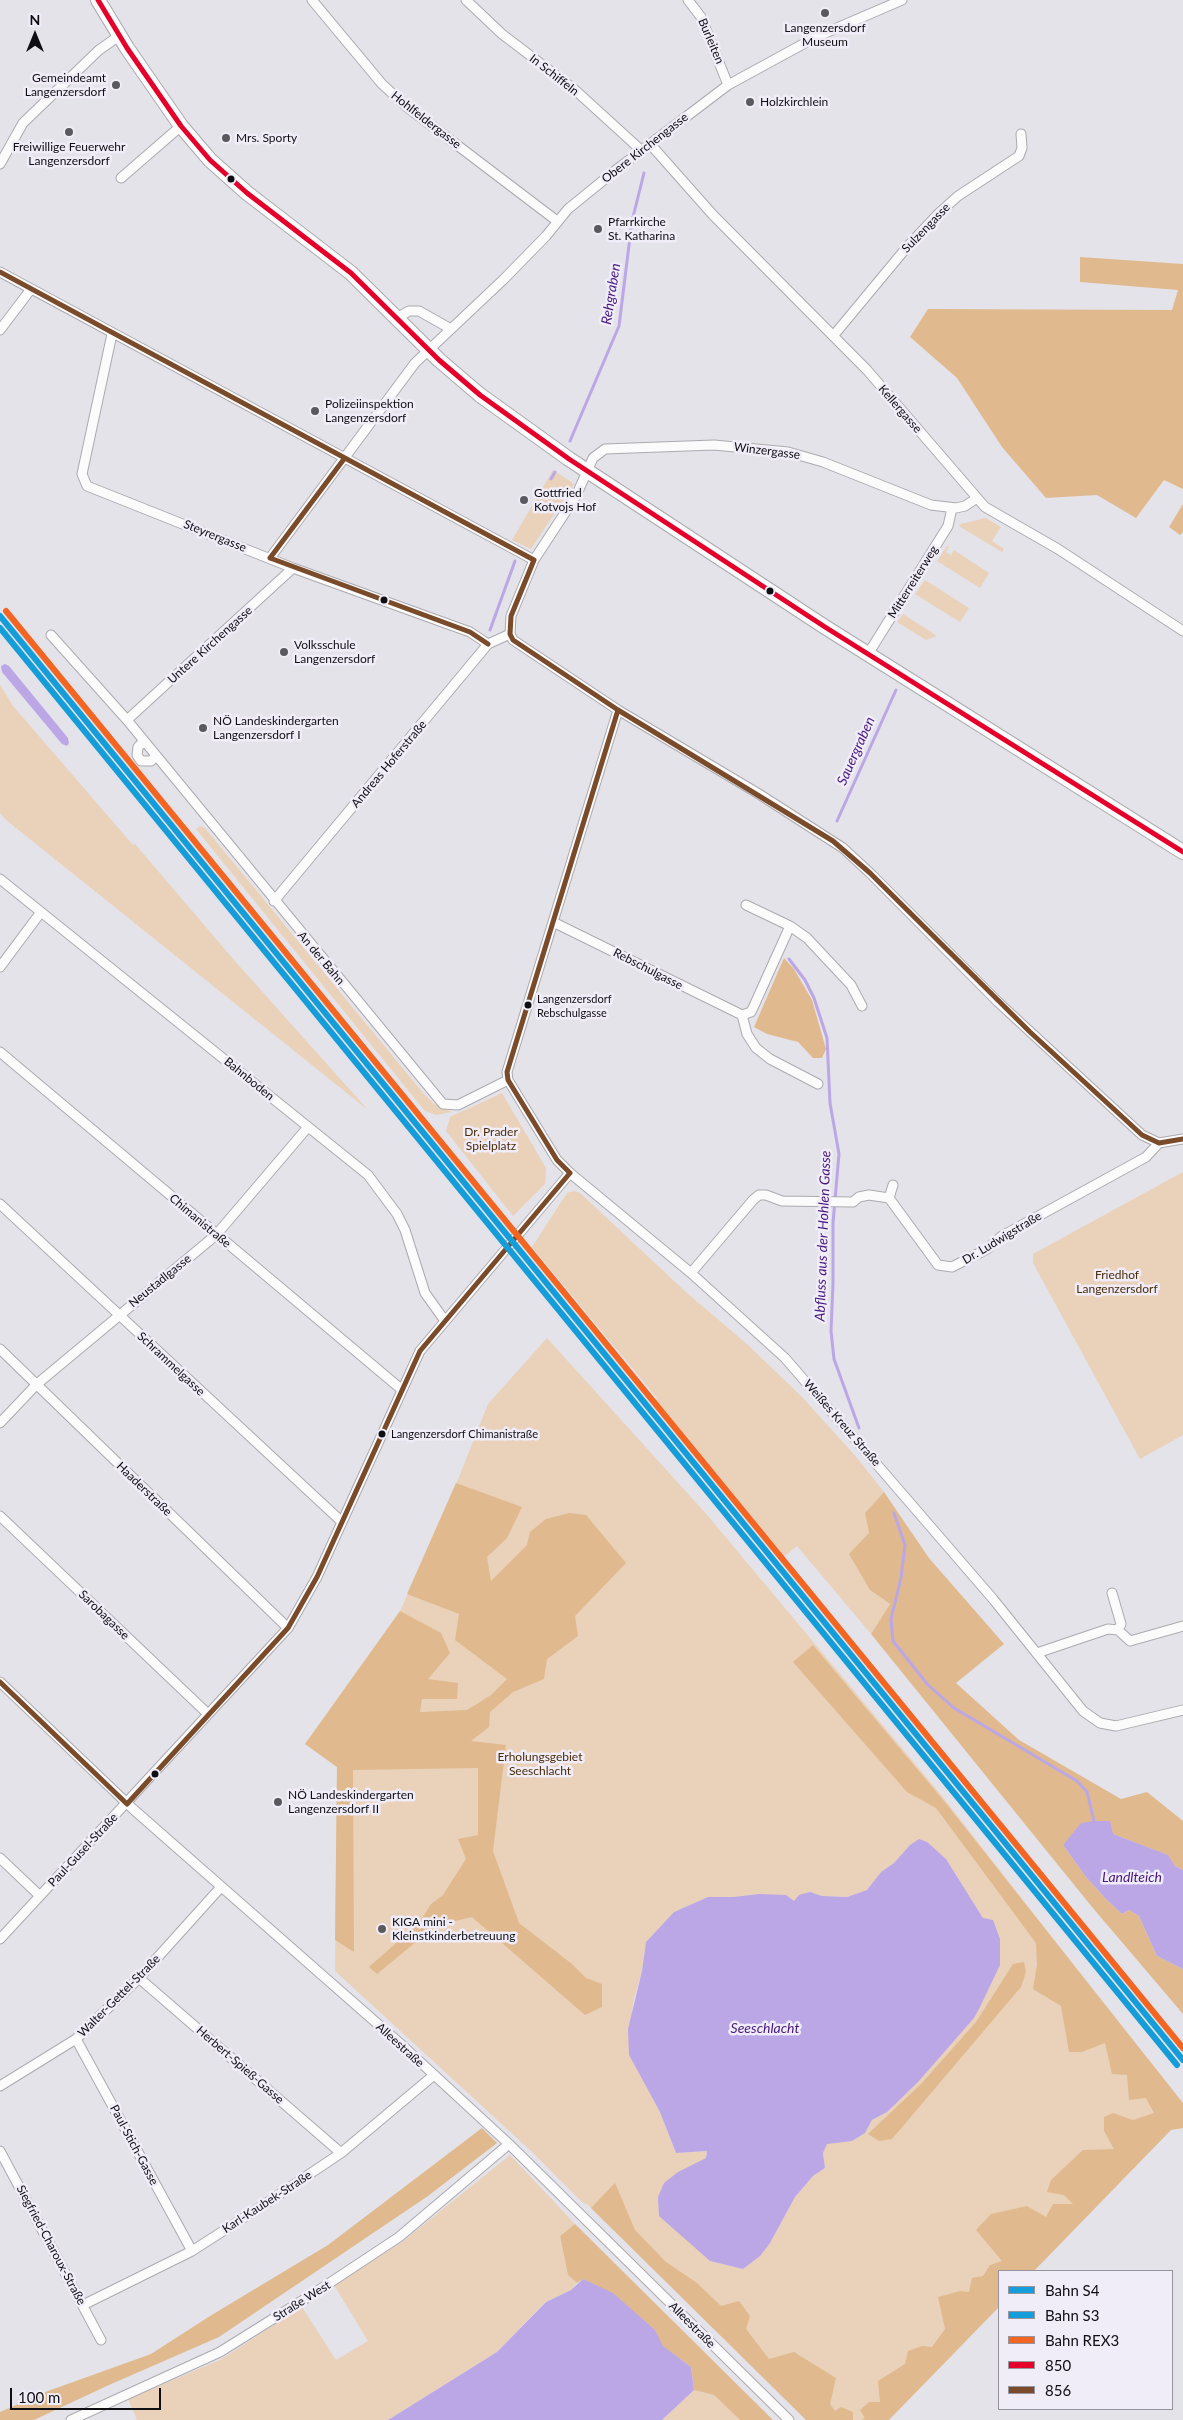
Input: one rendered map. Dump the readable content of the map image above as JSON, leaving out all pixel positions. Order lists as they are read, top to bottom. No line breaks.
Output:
{"streets":{"street":["Burleiten","In Schiffeln","Hohlfeldergasse","Obere Kirchengasse","Sulzengasse","Kellergasse","Winzergasse","Steyrergasse","Mitterreiterweg","Untere Kirchengasse","Andreas Hoferstraße","An der Bahn","Rebschulgasse","Bahnboden","Chimanistraße","Dr. Ludwigstraße","Neustadlgasse","Schrammelgasse","Weißes Kreuz Straße","Haaderstraße","Sarobagasse","Paul-Gusel-Straße","Walter-Gettel-Straße","Alleestraße","Herbert-Spieß-Gasse","Paul-Stich-Gasse","Karl-Kaubek-Straße","Siegfried-Charoux-Straße","Straße West"]},"crossings":[["Burleiten","Obere Kirchengasse"],["In Schiffeln","Obere Kirchengasse"],["Hohlfeldergasse","Obere Kirchengasse"],["Obere Kirchengasse","Kellergasse"],["Sulzengasse","Kellergasse"],["Winzergasse","Mitterreiterweg"],["Winzergasse","Andreas Hoferstraße"],["Steyrergasse","Untere Kirchengasse"],["Steyrergasse","Andreas Hoferstraße"],["Untere Kirchengasse","An der Bahn"],["Andreas Hoferstraße","An der Bahn"],["An der Bahn","Weißes Kreuz Straße"],["Bahnboden","Neustadlgasse"],["Bahnboden","Paul-Gusel-Straße"],["Chimanistraße","Neustadlgasse"],["Chimanistraße","Paul-Gusel-Straße"],["Neustadlgasse","Schrammelgasse"],["Neustadlgasse","Haaderstraße"],["Schrammelgasse","Paul-Gusel-Straße"],["Weißes Kreuz Straße","Paul-Gusel-Straße"],["Haaderstraße","Paul-Gusel-Straße"],["Sarobagasse","Paul-Gusel-Straße"],["Paul-Gusel-Straße","Alleestraße"],["Walter-Gettel-Straße","Alleestraße"],["Walter-Gettel-Straße","Herbert-Spieß-Gasse"],["Walter-Gettel-Straße","Paul-Stich-Gasse"],["Alleestraße","Karl-Kaubek-Straße"],["Alleestraße","Straße West"],["Herbert-Spieß-Gasse","Karl-Kaubek-Straße"],["Paul-Stich-Gasse","Karl-Kaubek-Straße"],["Karl-Kaubek-Straße","Siegfried-Charoux-Straße"]],"water":["Rehgraben","Sauergraben","Abfluss aus der Hohlen Gasse","Landlteich","Seeschlacht"],"parks":["Dr. Prader Spielplatz","Friedhof Langenzersdorf","Erholungsgebiet Seeschlacht"],"places":["Langenzersdorf Museum","Gemeindeamt Langenzersdorf","Holzkirchlein","Freiwillige Feuerwehr Langenzersdorf","Mrs. Sporty","Pfarrkirche St. Katharina","Polizeiinspektion Langenzersdorf","Gottfried Kotvojs Hof","Volksschule Langenzersdorf","NÖ Landeskindergarten Langenzersdorf I","Langenzersdorf Rebschulgasse","Langenzersdorf Chimanistraße","NÖ Landeskindergarten Langenzersdorf II","KIGA mini - Kleinstkinderbetreuung"],"lines":["transit line 850","transit line 856","rail line REX3","rail line S4","rail line S3"],"legend":["Bahn S4","Bahn S3","Bahn REX3","850","856"],"scale_bar":"100 m","north":"top"}
